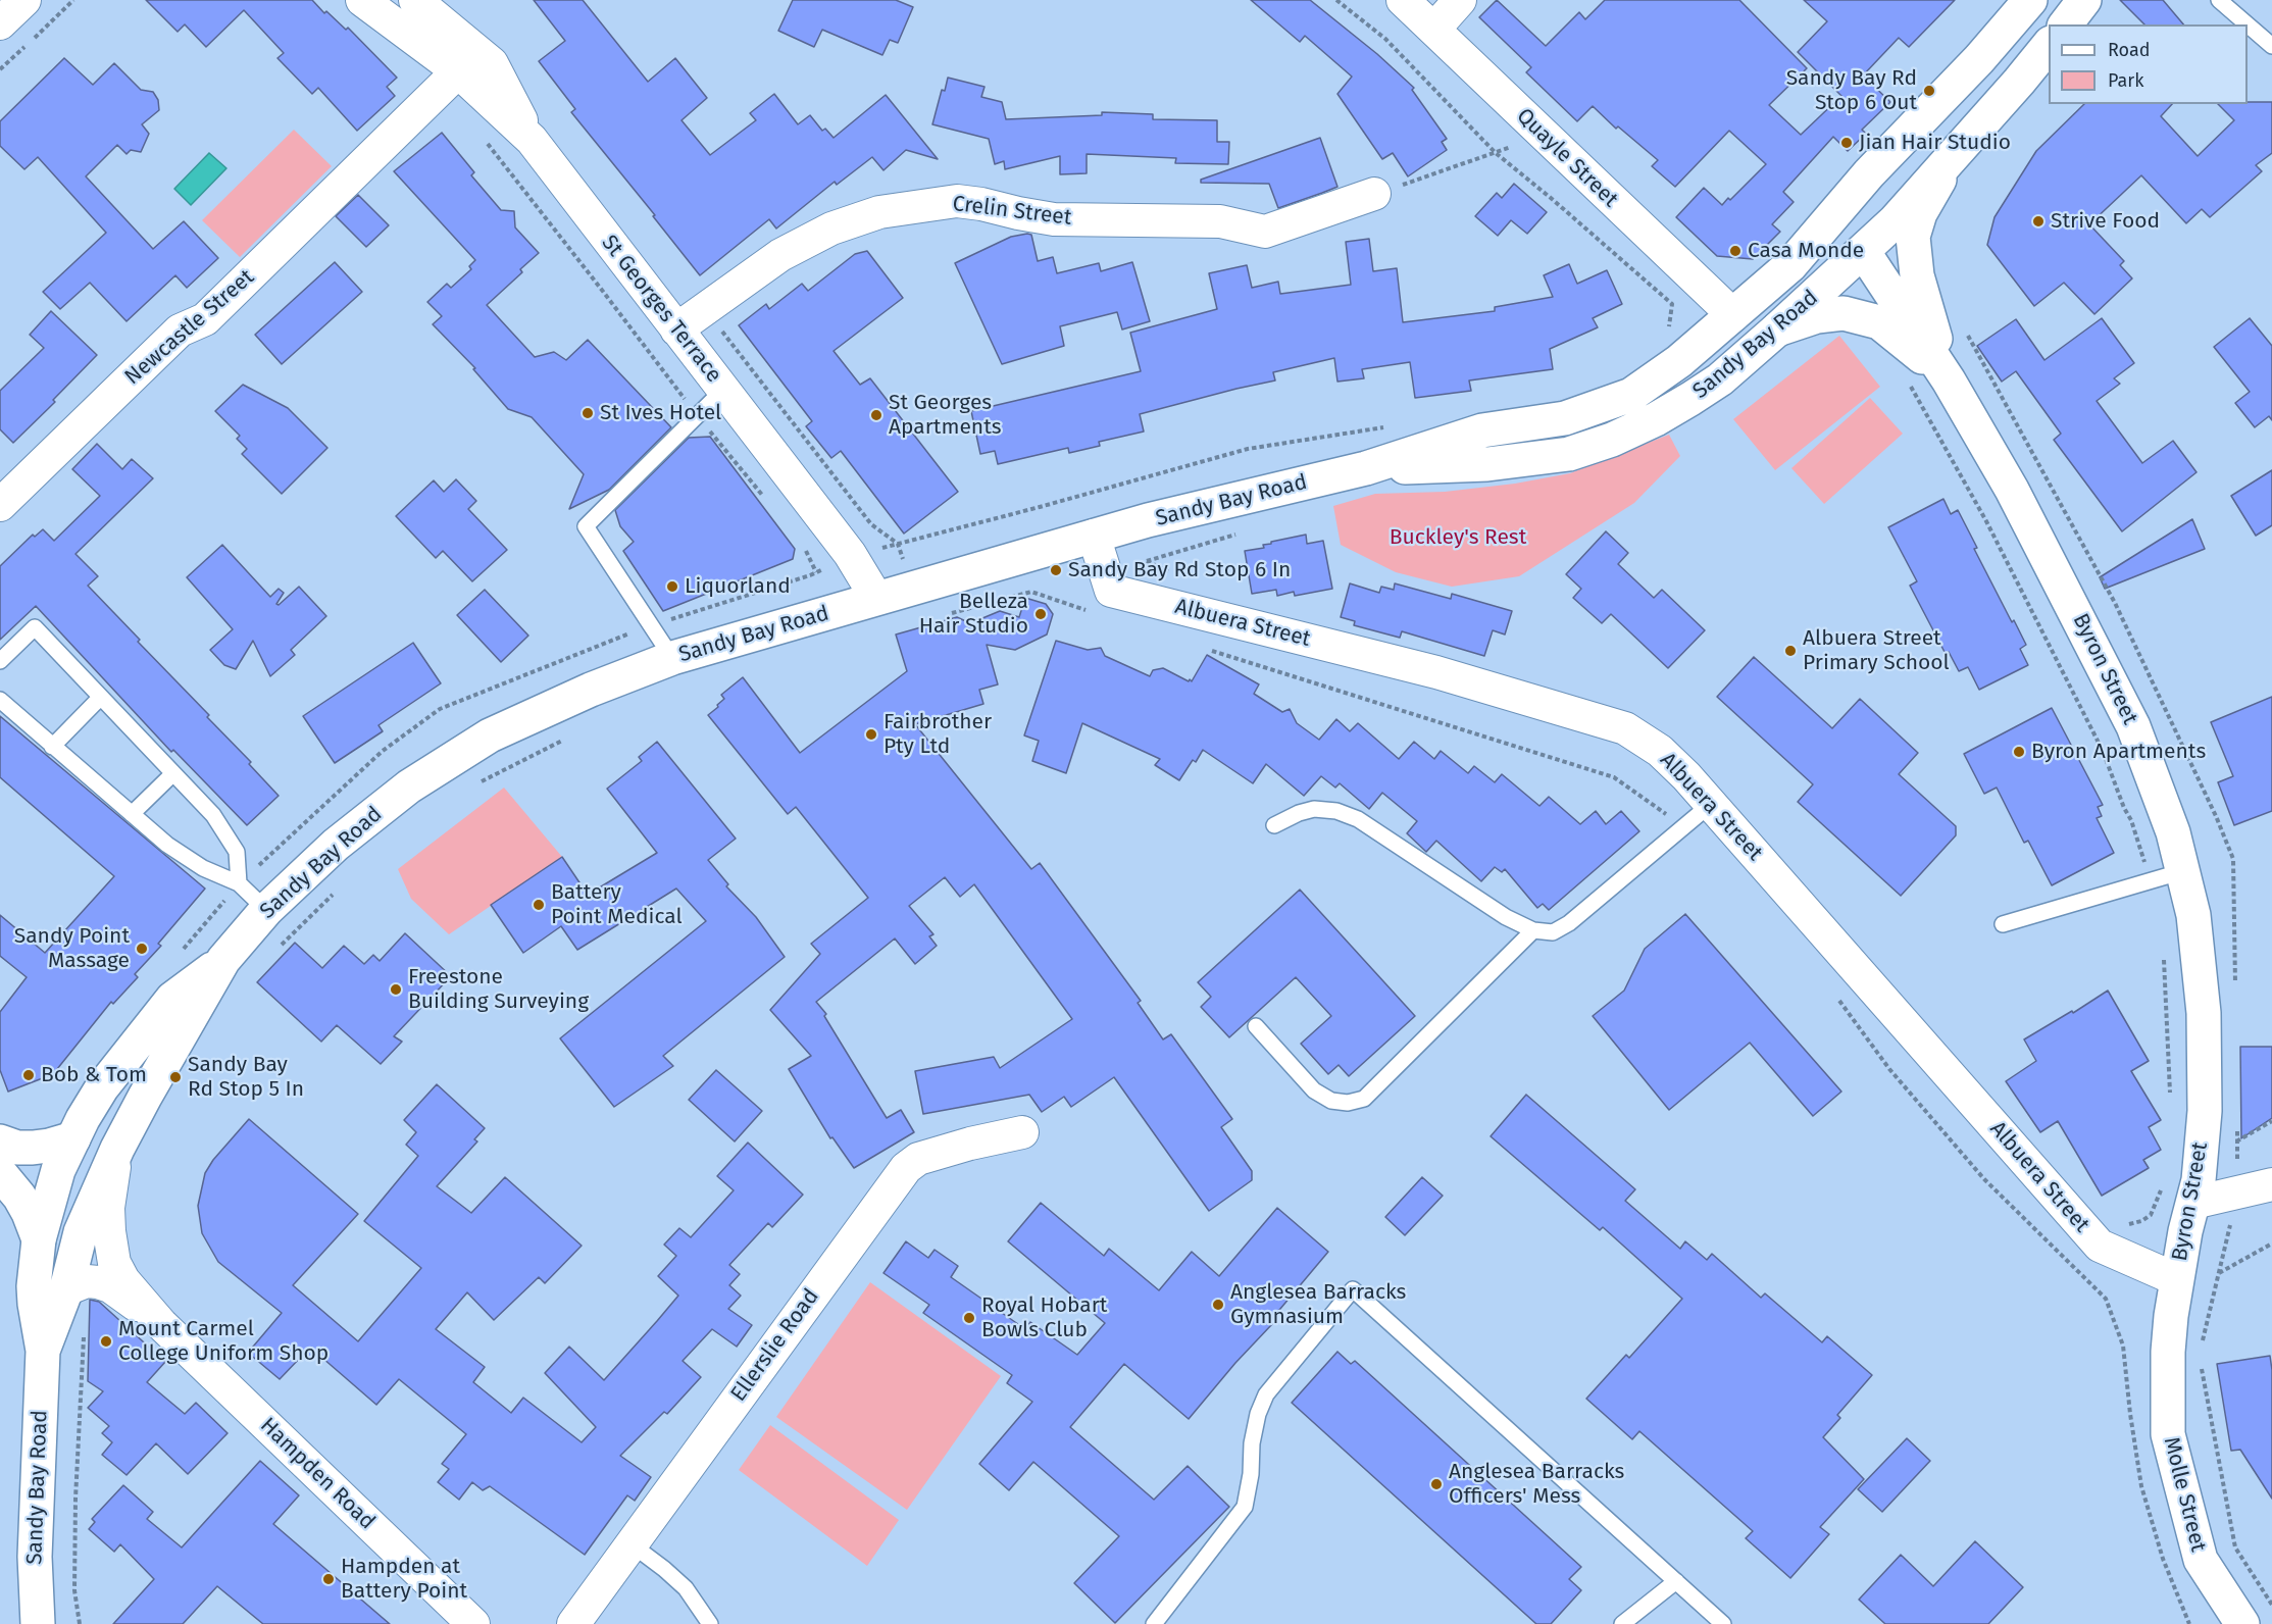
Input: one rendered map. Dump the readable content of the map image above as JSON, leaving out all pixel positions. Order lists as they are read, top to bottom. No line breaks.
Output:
{"streets":{"main road":["Sandy Bay Road","Byron Street","Molle Street"],"street":["Quayle Street","Crelin Street","St Georges Terrace","Newcastle Street","Albuera Street","Ellerslie Road","Hampden Road"]},"crossings":[["Quayle Street","Sandy Bay Road"],["Crelin Street","St Georges Terrace"],["St Georges Terrace","Newcastle Street"],["St Georges Terrace","Sandy Bay Road"],["Sandy Bay Road","Byron Street"],["Sandy Bay Road","Hampden Road"],["Albuera Street","Byron Street"],["Albuera Street","Molle Street"],["Byron Street","Molle Street"]],"parks":["Buckley's Rest"],"places":["Sandy Bay Rd Stop 6 Out","Jian Hair Studio","Strive Food","Casa Monde","St Ives Hotel","St Georges Apartments","Sandy Bay Rd Stop 6 In","Liquorland","Belleza Hair Studio","Albuera Street Primary School","Fairbrother Pty Ltd","Byron Apartments","Battery Point Medical","Sandy Point Massage","Freestone Building Surveying","Bob & Tom","Sandy Bay Rd Stop 5 In","Anglesea Barracks Gymnasium","Royal Hobart Bowls Club","Mount Carmel College Uniform Shop","Anglesea Barracks Officers' Mess","Hampden at Battery Point"],"legend":["Road","Park"]}
